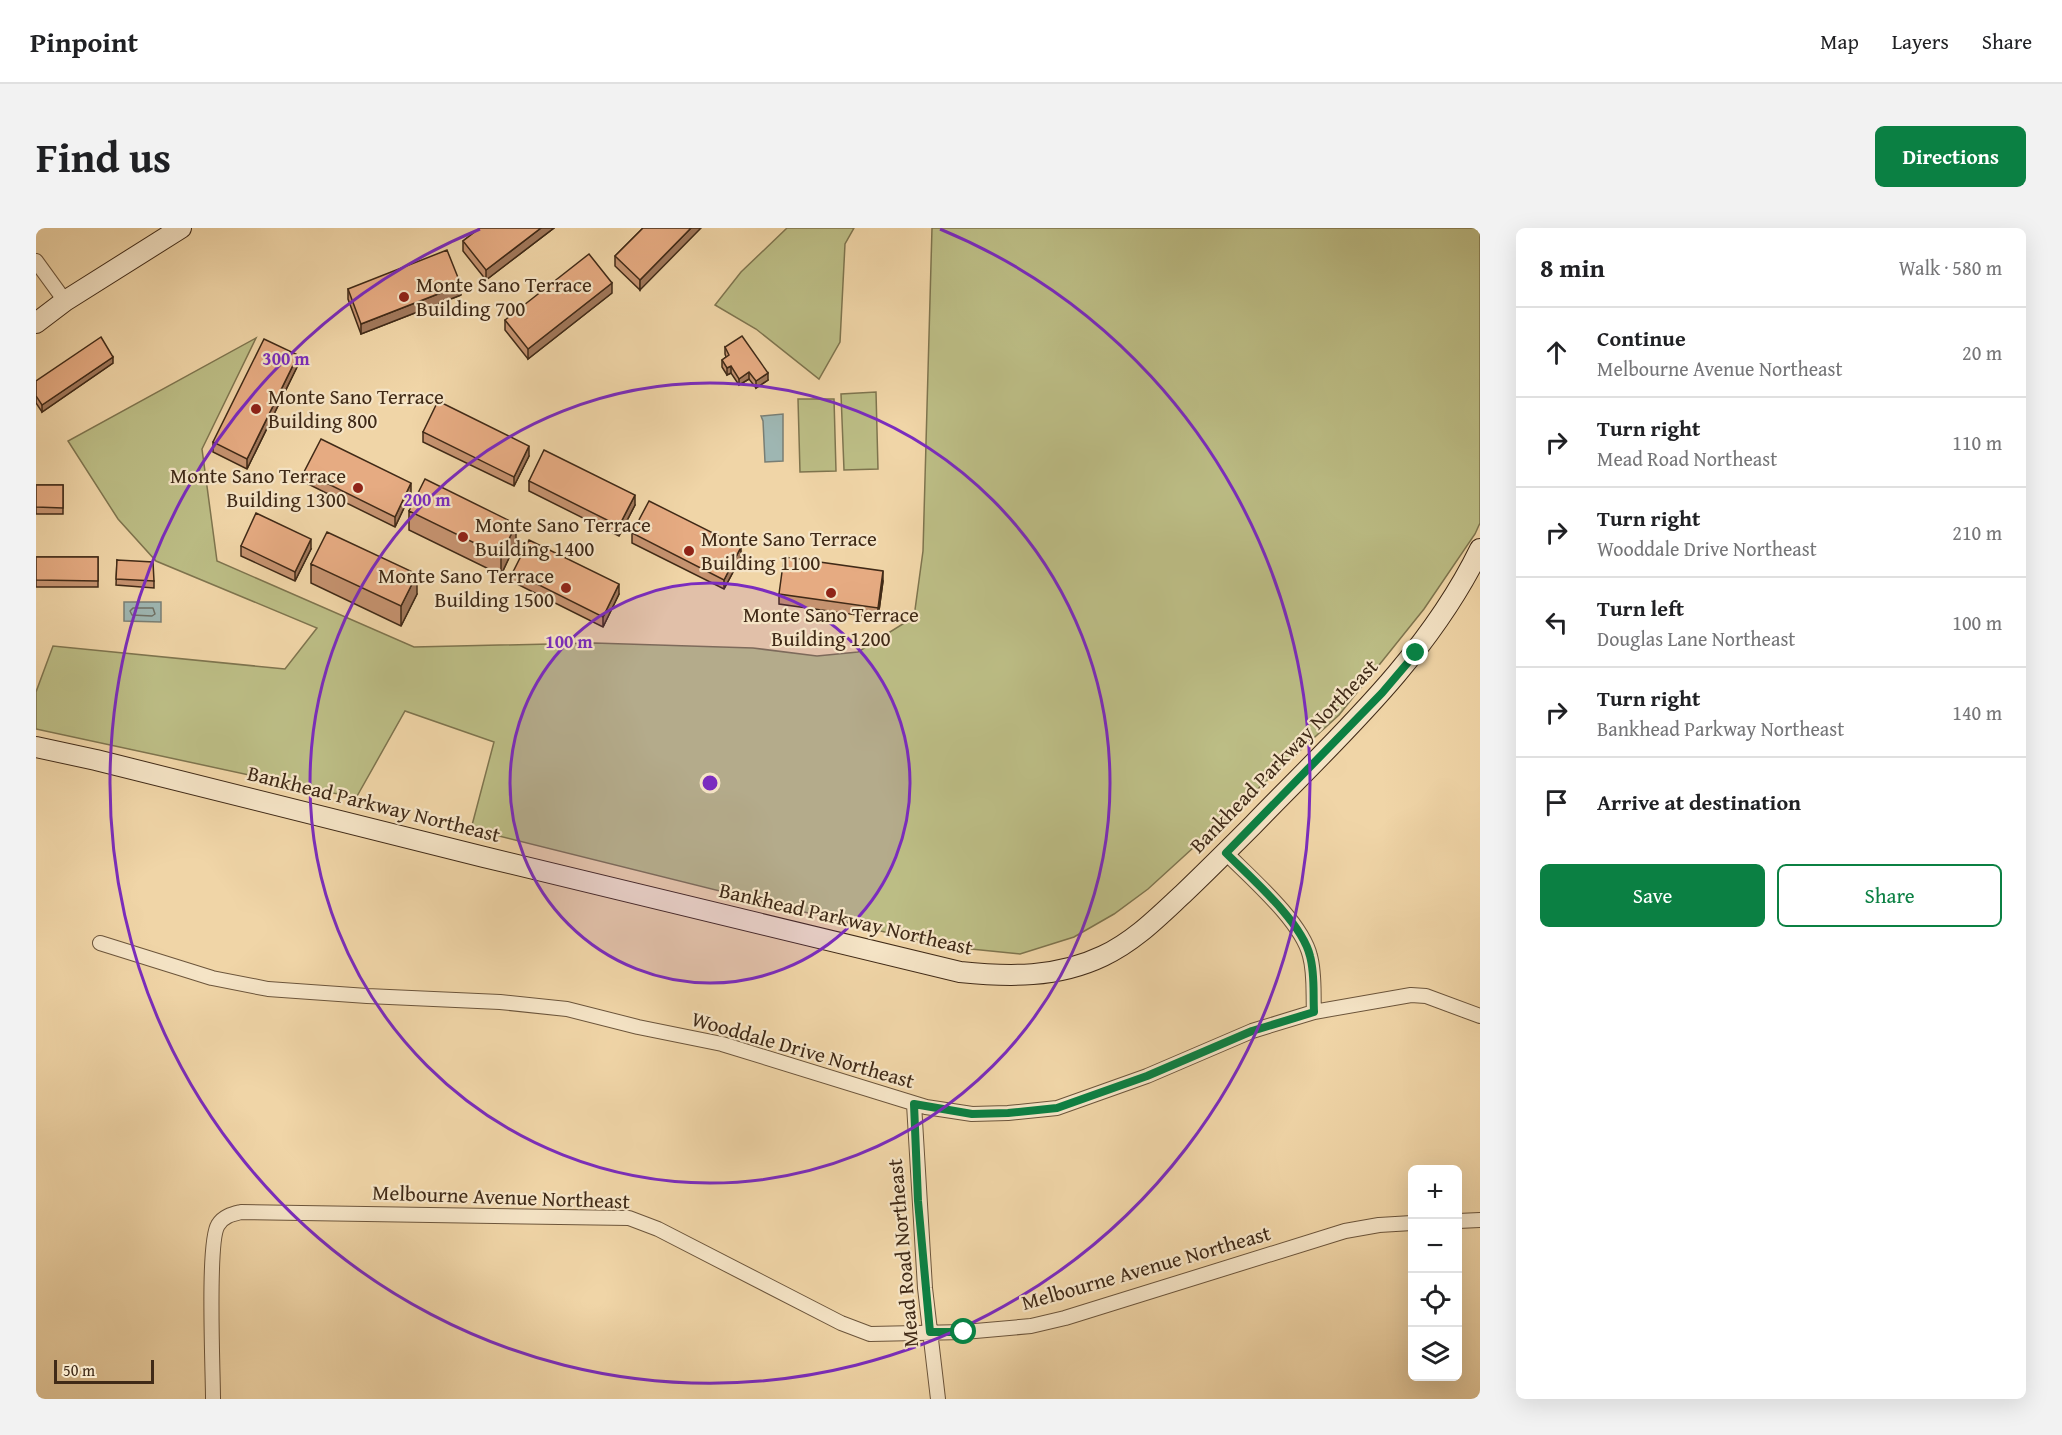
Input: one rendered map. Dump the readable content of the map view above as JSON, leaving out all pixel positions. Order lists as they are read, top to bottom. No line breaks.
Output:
{"streets":{"street":["Bankhead Parkway Northeast","Wooddale Drive Northeast","Melbourne Avenue Northeast","Mead Road Northeast"]},"crossings":[["Wooddale Drive Northeast","Mead Road Northeast"],["Melbourne Avenue Northeast","Mead Road Northeast"]],"places":["Monte Sano Terrace Building 700","Monte Sano Terrace Building 800","Monte Sano Terrace Building 1300","Monte Sano Terrace Building 1400","Monte Sano Terrace Building 1100","Monte Sano Terrace Building 1500","Monte Sano Terrace Building 1200"],"scale_bar":"50 m","page":{"header":"Pinpoint","nav":["Map","Layers","Share"],"title":"Find us","buttons":["Directions",["Save","Share"]],"heading":["8 min","Walk · 580 m"],"list":[["Continue","Melbourne Avenue Northeast","20 m"],["Turn right","Mead Road Northeast","110 m"],["Turn right","Wooddale Drive Northeast","210 m"],["Turn left","Douglas Lane Northeast","100 m"],["Turn right","Bankhead Parkway Northeast","140 m"],"Arrive at destination"],"map_buttons":["+","−"],"scale":"50 m"},"rings":["300 m","200 m","100 m"]}
